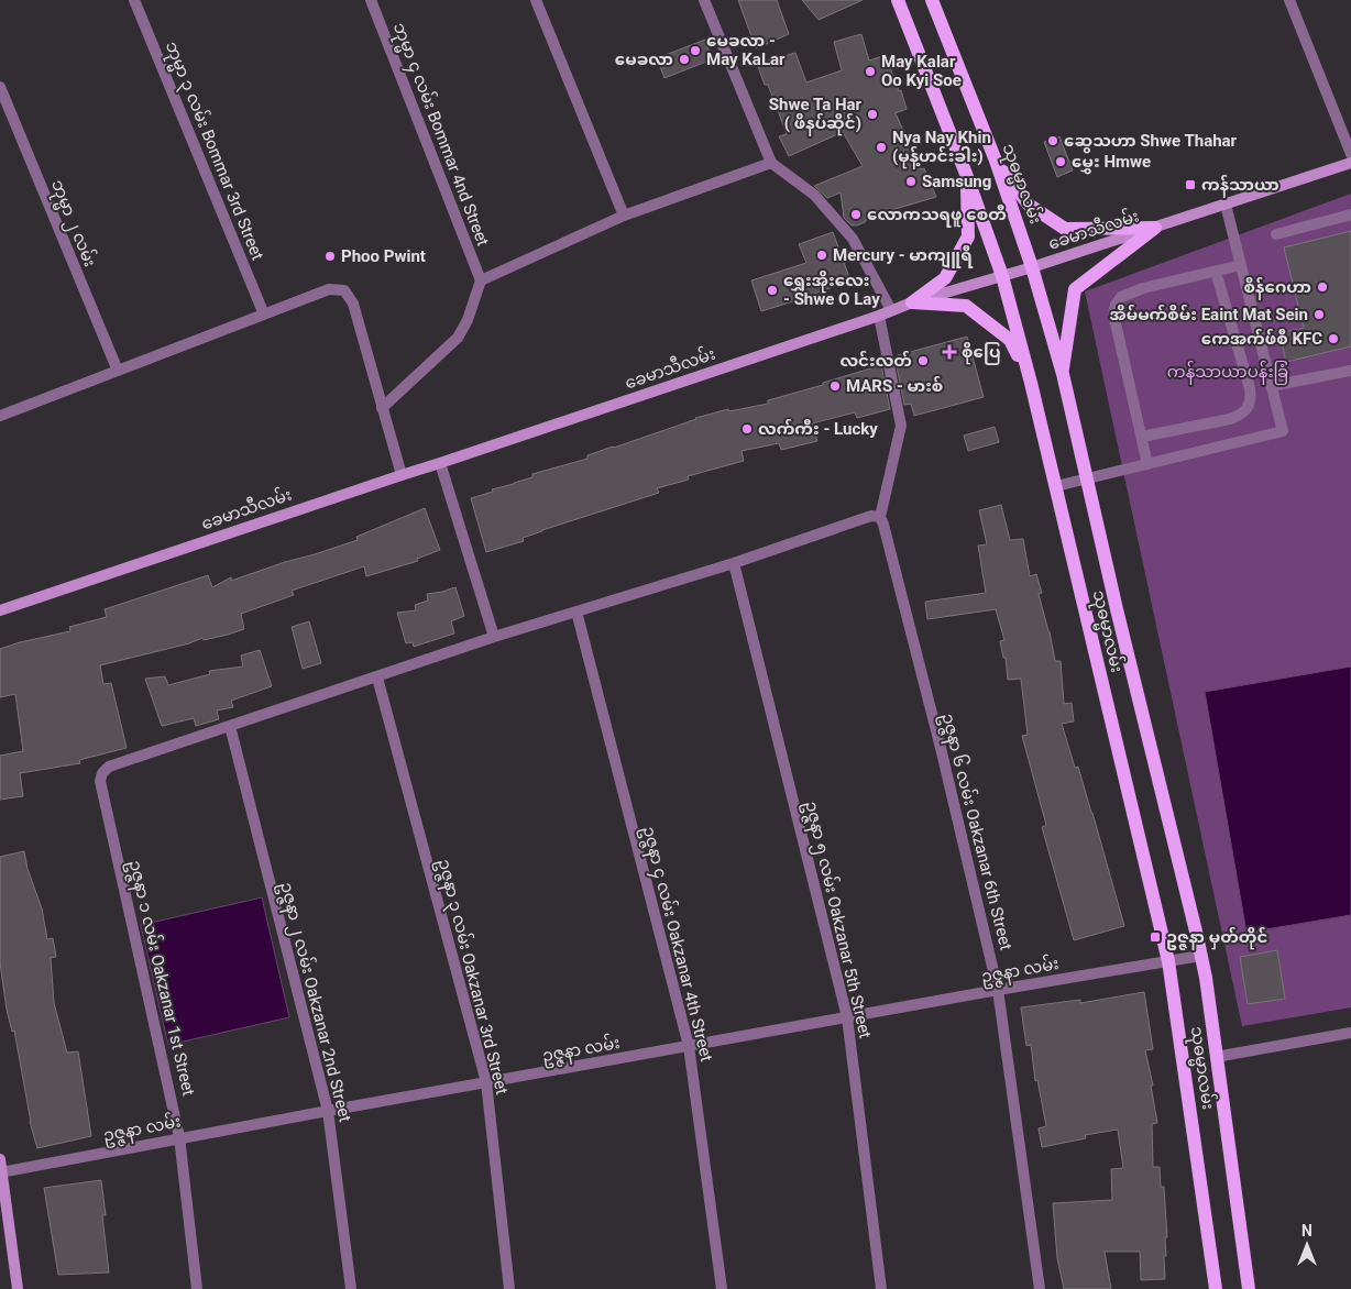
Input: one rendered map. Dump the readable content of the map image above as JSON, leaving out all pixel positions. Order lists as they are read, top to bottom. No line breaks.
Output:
{"streets":{"main road":["သုဓမ္မာလမ်း","ခေမာသီလမ်း"],"street":["ဘုမ္မာ ၄ လမ်း Bommar 4nd Street","ဘုမ္မာ ၃ လမ်း Bommar 3rd Street","ဘုမ္မာ ၂ လမ်း","ဥဇ္ဇနာ ၆ လမ်း Oakzanar 6th Street","ဥဇ္ဇနာ ၅ လမ်း Oakzanar 5th Street","ဥဇ္ဇနာ ၄ လမ်း Oakzanar 4th Street","ဥဇ္ဇနာ လမ်း","ဥဇ္ဇနာ ၃ လမ်း Oakzanar 3rd Street","ဥဇ္ဇနာ ၁ လမ်း Oakzanar 1st Street","ဥဇ္ဇနာ ၂ လမ်း Oakzanar 2nd Street"]},"crossings":[["သုဓမ္မာလမ်း","ခေမာသီလမ်း"],["သုဓမ္မာလမ်း","ဥဇ္ဇနာ လမ်း"],["ဥဇ္ဇနာ ၆ လမ်း Oakzanar 6th Street","ဥဇ္ဇနာ လမ်း"],["ဥဇ္ဇနာ ၅ လမ်း Oakzanar 5th Street","ဥဇ္ဇနာ လမ်း"],["ဥဇ္ဇနာ ၄ လမ်း Oakzanar 4th Street","ဥဇ္ဇနာ လမ်း"],["ဥဇ္ဇနာ လမ်း","ဥဇ္ဇနာ ၃ လမ်း Oakzanar 3rd Street"],["ဥဇ္ဇနာ လမ်း","ဥဇ္ဇနာ ၁ လမ်း Oakzanar 1st Street"],["ဥဇ္ဇနာ လမ်း","ဥဇ္ဇနာ ၂ လမ်း Oakzanar 2nd Street"],["ဥဇ္ဇနာ ၁ လမ်း Oakzanar 1st Street","ဥဇ္ဇနာ ၂ လမ်း Oakzanar 2nd Street"]],"parks":["ကန်သာယာပန်းခြံ"],"places":{"other":["မေခလာ - May KaLar","မေခလာ","May Kalar Oo Kyi Soe","Shwe Ta Har ( ဖိနပ်ဆိုင်)","ဆွေသဟာ Shwe Thahar","Nya Nay Khin (မုန့်ဟင်းခါး)","မွှေး Hmwe","Samsung","လောကသရဖူ စေတီ","Mercury - မာကျူရီ","Phoo Pwint","စိန်ဂေဟာ","ရွှေးအိုးလေး - Shwe O Lay","အိမ်မက်စိမ်း Eaint Mat Sein","ကေအက်ဖ်စီ KFC","လင်းလတ်","MARS - မားစ်","လက်ကီး - Lucky"],"transit":["ကန်သာယာ","ဥဇ္ဇနာ မှတ်တိုင်"],"health":["စိုပြေ"]},"north":"top"}
